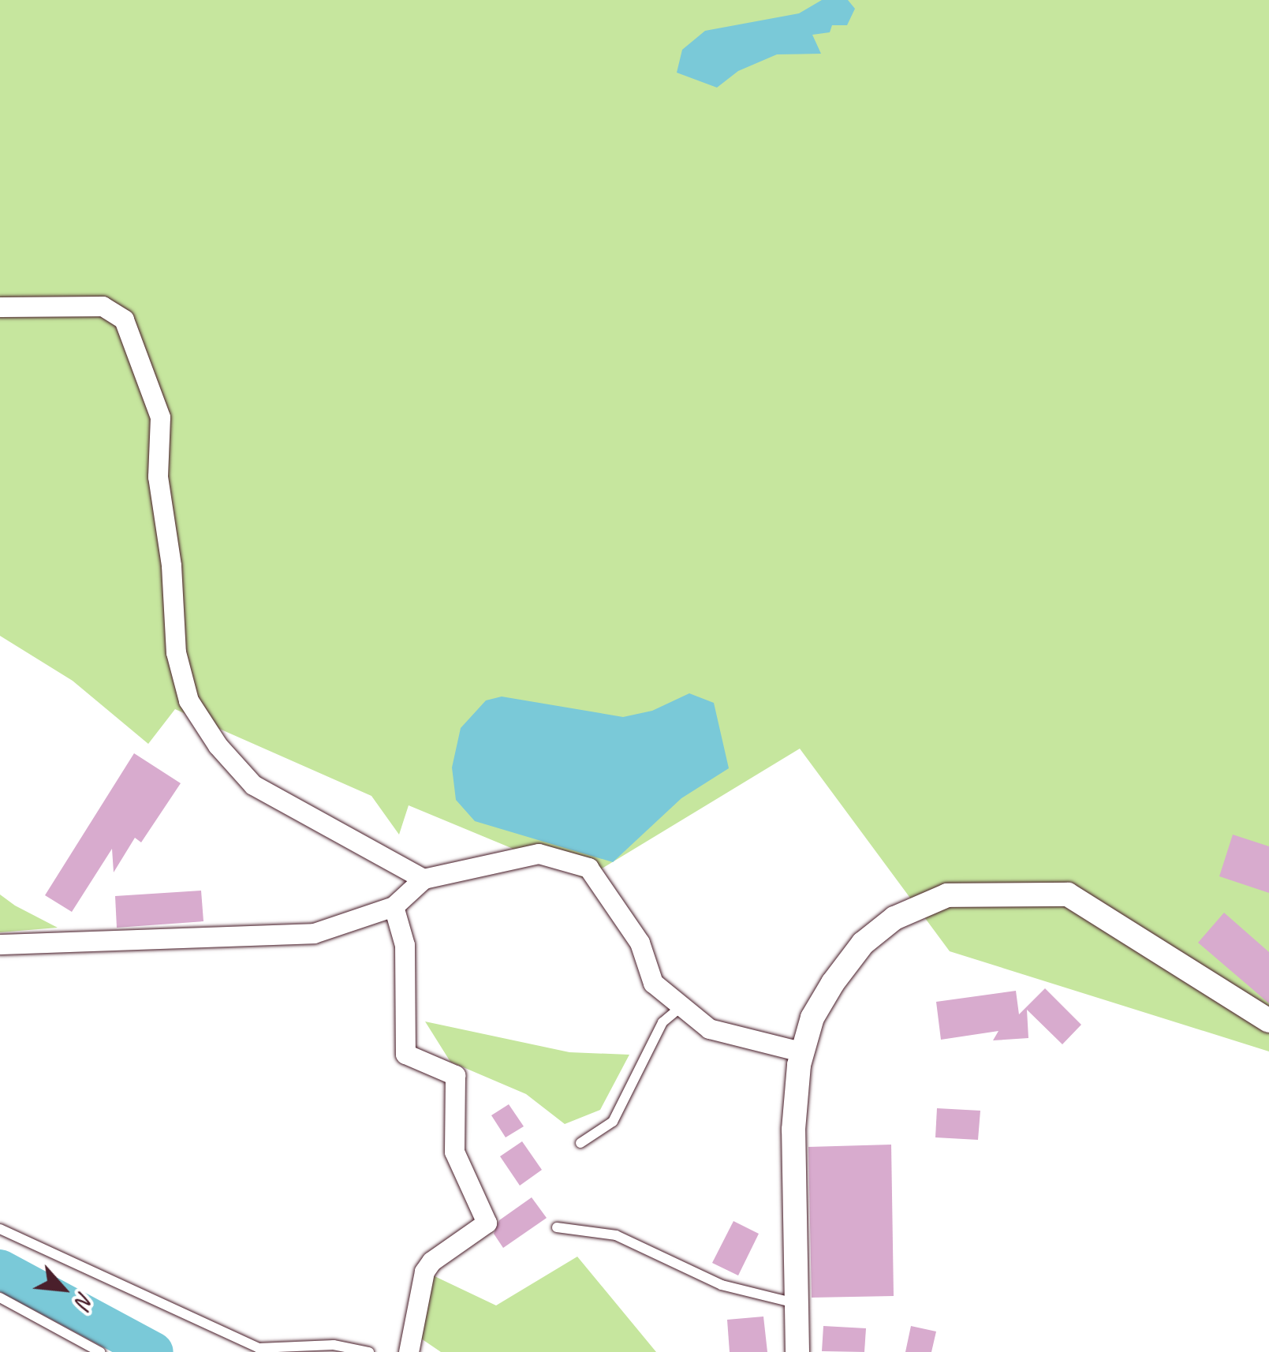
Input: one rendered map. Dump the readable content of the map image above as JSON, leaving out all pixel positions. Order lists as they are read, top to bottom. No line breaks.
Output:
{"north":"bottom right"}
